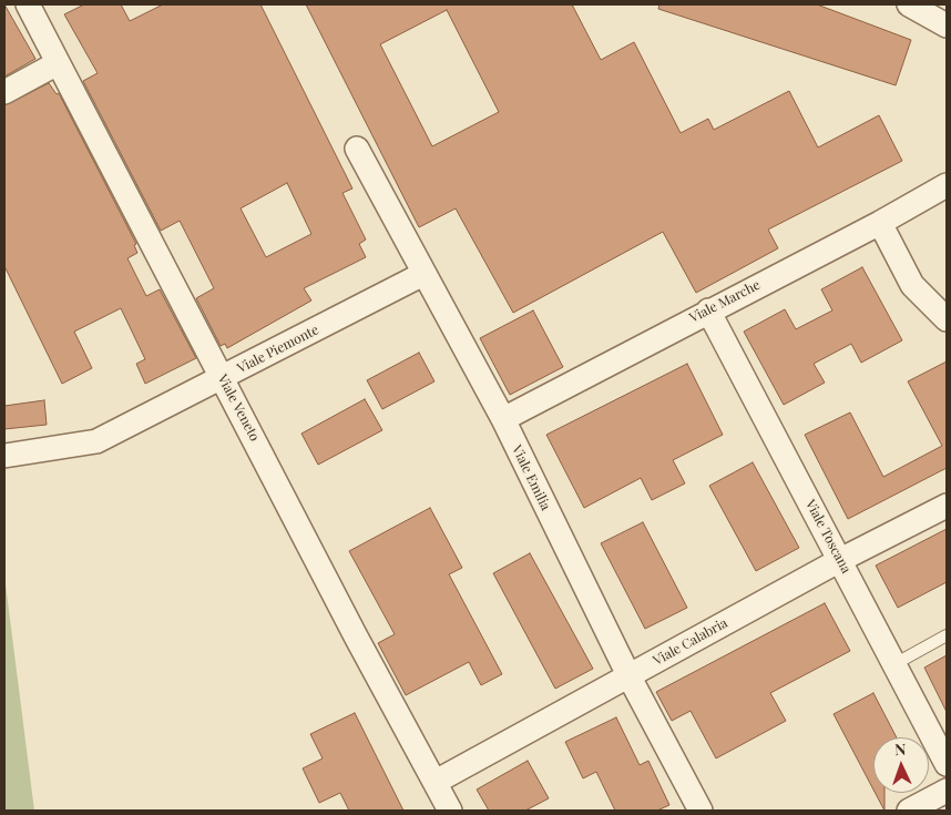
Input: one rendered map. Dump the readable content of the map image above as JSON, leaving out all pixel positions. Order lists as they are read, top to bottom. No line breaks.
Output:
{"streets":{"street":["Viale Marche","Viale Piemonte","Viale Veneto","Viale Emilia","Viale Toscana","Viale Calabria"]},"crossings":[["Viale Marche","Viale Emilia"],["Viale Marche","Viale Toscana"],["Viale Piemonte","Viale Veneto"],["Viale Piemonte","Viale Emilia"],["Viale Veneto","Viale Calabria"],["Viale Emilia","Viale Calabria"],["Viale Toscana","Viale Calabria"]],"north":"top"}
